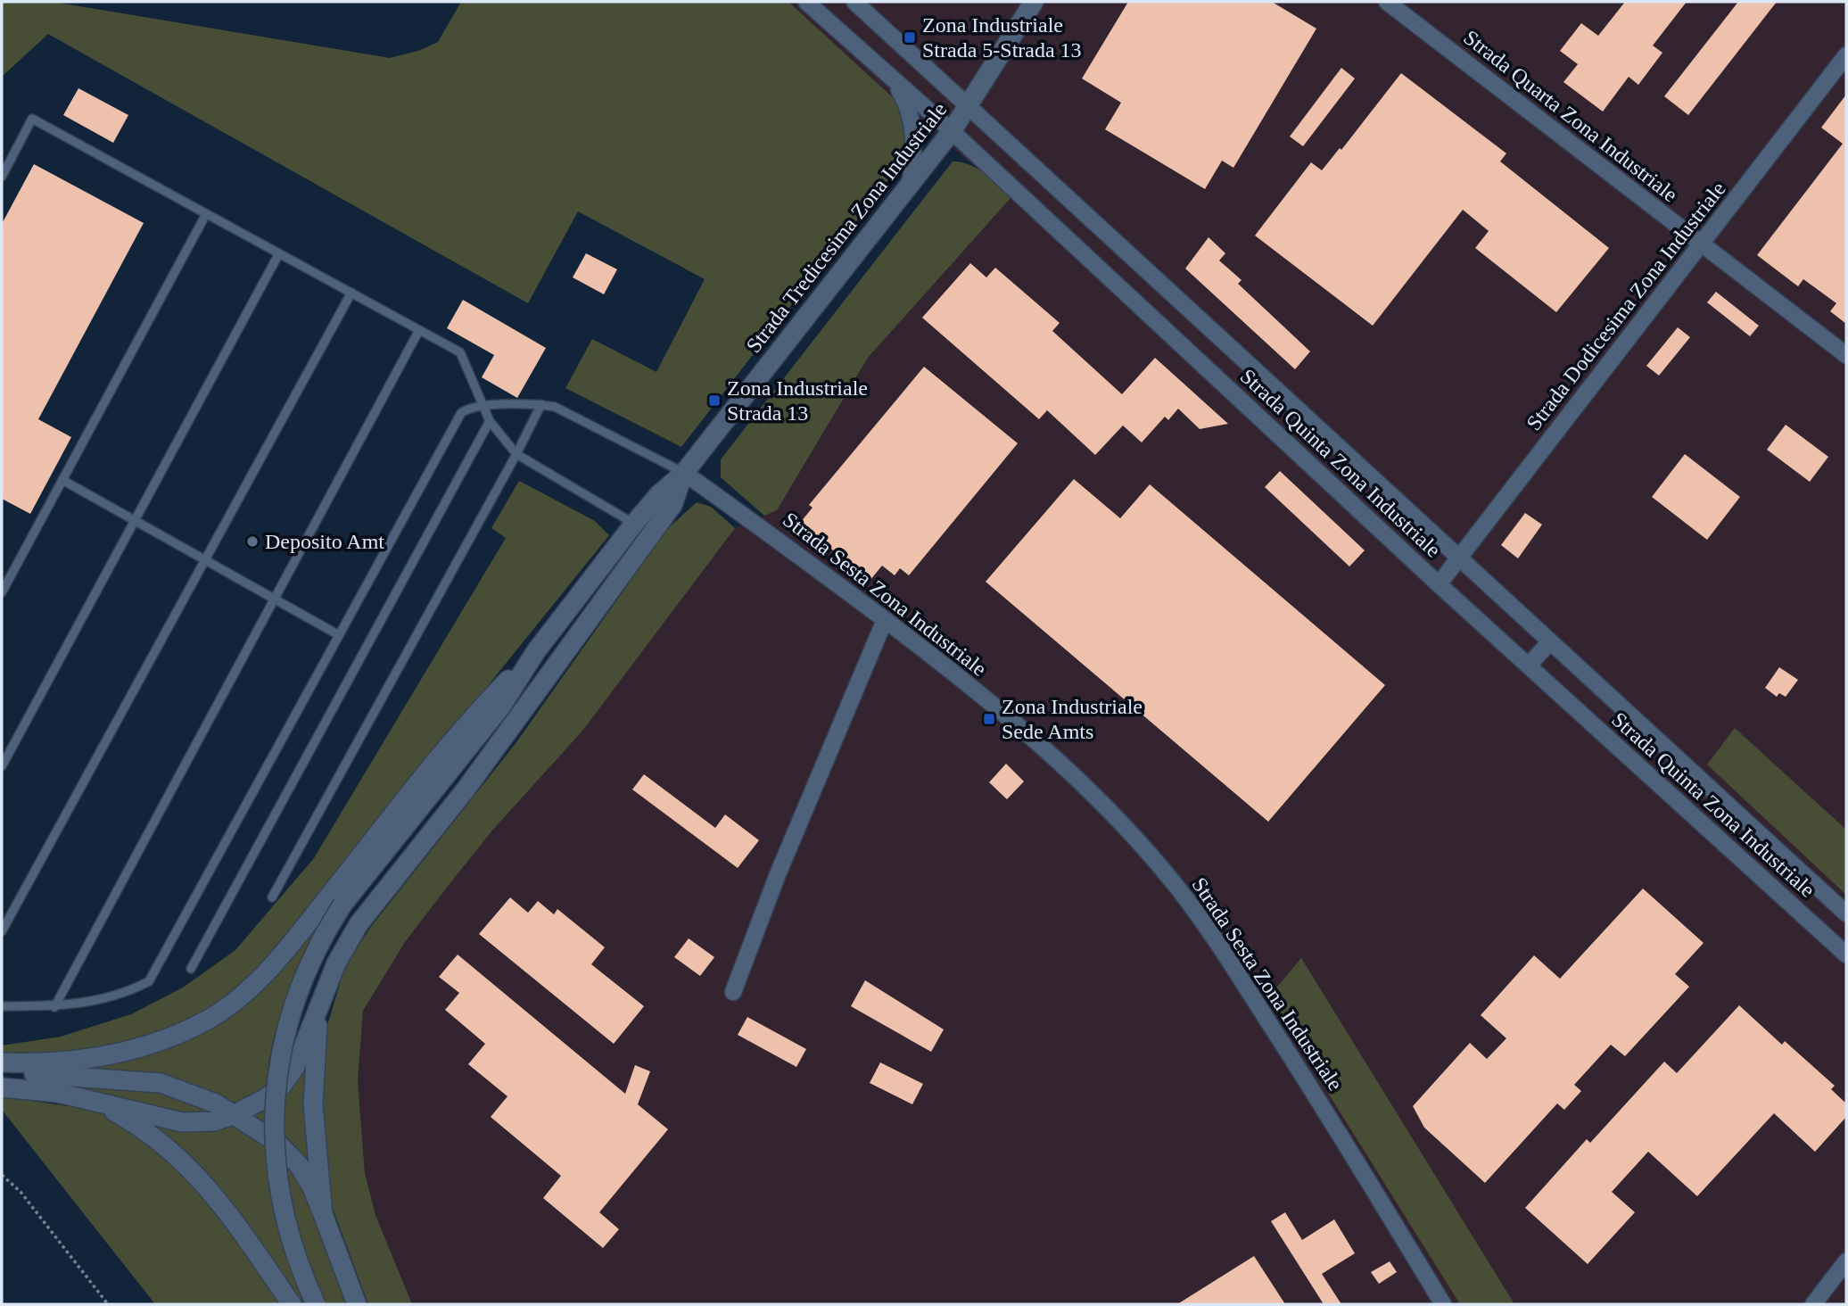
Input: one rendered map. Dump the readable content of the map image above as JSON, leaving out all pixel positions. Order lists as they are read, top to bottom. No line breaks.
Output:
{"streets":{"main road":["Strada Tredicesima Zona Industriale"],"street":["Strada Quarta Zona Industriale","Strada Dodicesima Zona Industriale","Strada Quinta Zona Industriale","Strada Sesta Zona Industriale"]},"crossings":[["Strada Quarta Zona Industriale","Strada Dodicesima Zona Industriale"],["Strada Tredicesima Zona Industriale","Strada Quinta Zona Industriale"],["Strada Tredicesima Zona Industriale","Strada Sesta Zona Industriale"],["Strada Dodicesima Zona Industriale","Strada Quinta Zona Industriale"]],"places":{"transit":["Zona Industriale Strada 5-Strada 13","Zona Industriale Strada 13","Zona Industriale Sede Amts"],"other":["Deposito Amt"]}}
